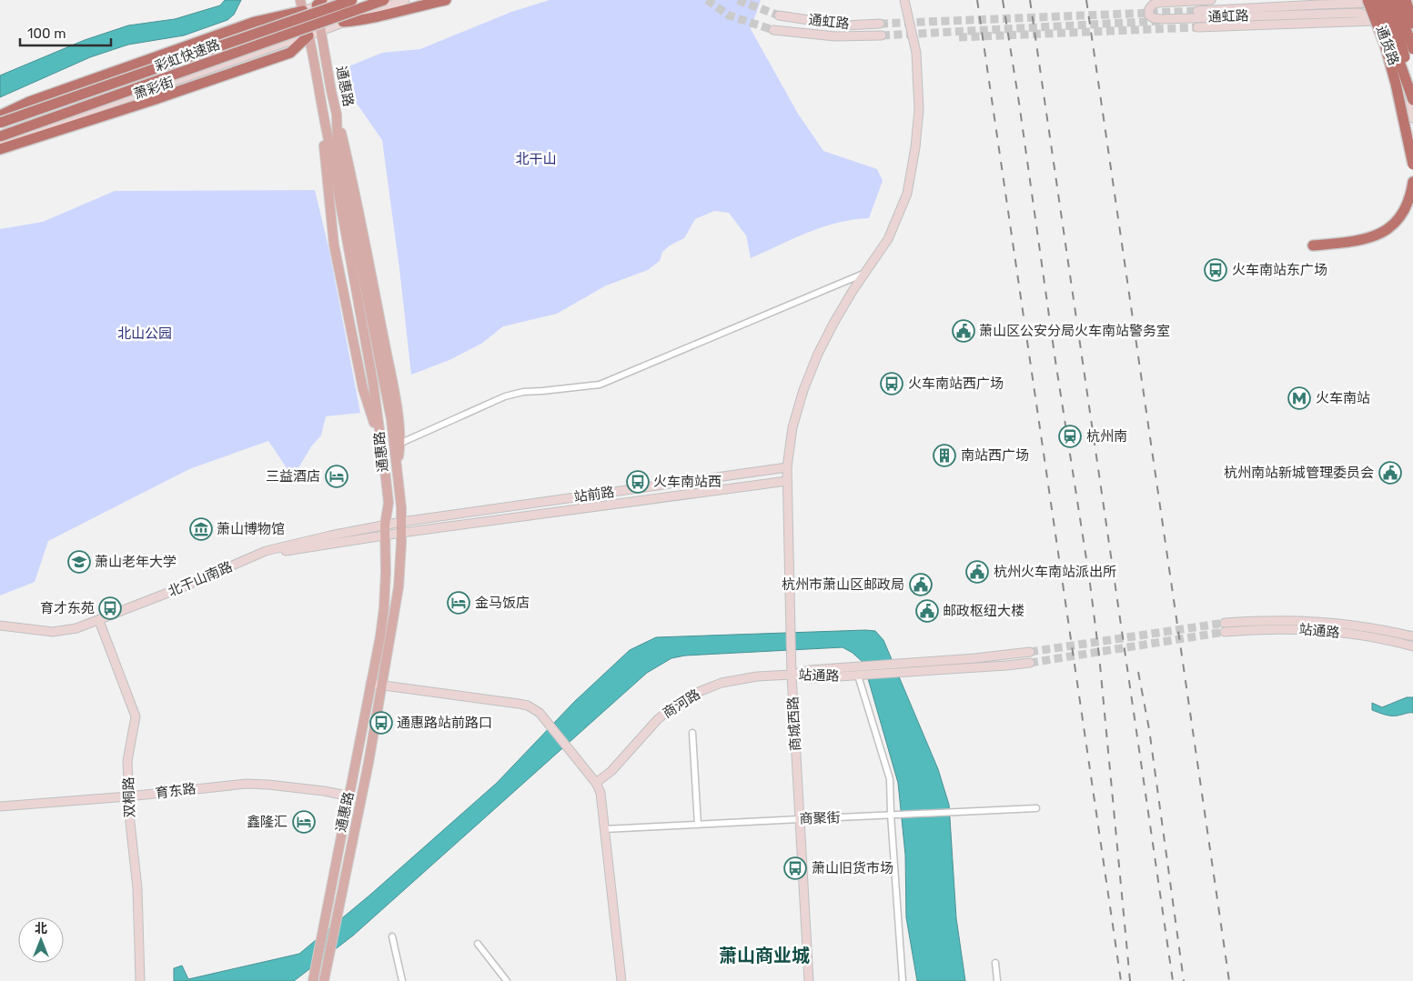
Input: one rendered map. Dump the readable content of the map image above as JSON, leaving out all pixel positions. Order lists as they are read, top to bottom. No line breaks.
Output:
{"streets":{"highway":["彩虹快速路"],"main road":["通虹路","通货路","通惠路","萧彩街","站前路","北干山南路","站通路","商河路","商城西路","育东路","双桐路"],"street":["商聚街"]},"crossings":[["通虹路","通货路"],["通惠路","萧彩街"],["通惠路","站前路"],["通惠路","北干山南路"],["通惠路","育东路"],["站前路","北干山南路"],["站前路","商城西路"],["北干山南路","双桐路"],["站通路","商河路"],["站通路","商城西路"],["商河路","商城西路"],["商城西路","商聚街"],["育东路","双桐路"]],"districts":["萧山商业城"],"parks":["北干山","北山公园"],"places":{"bus stop":["火车南站东广场","火车南站西广场","火车南站西","育才东苑","通惠路站前路口","萧山旧货市场"],"public building":["萧山区公安分局火车南站警务室","杭州南站新城管理委员会","杭州火车南站派出所","杭州市萧山区邮政局","邮政枢纽大楼"],"metro station":["火车南站"],"station":["杭州南"],"building":["南站西广场"],"hotel":["三益酒店","金马饭店","鑫隆汇"],"museum":["萧山博物馆"],"school or university":["萧山老年大学"]},"scale_bar":"100 m","north":"top"}
